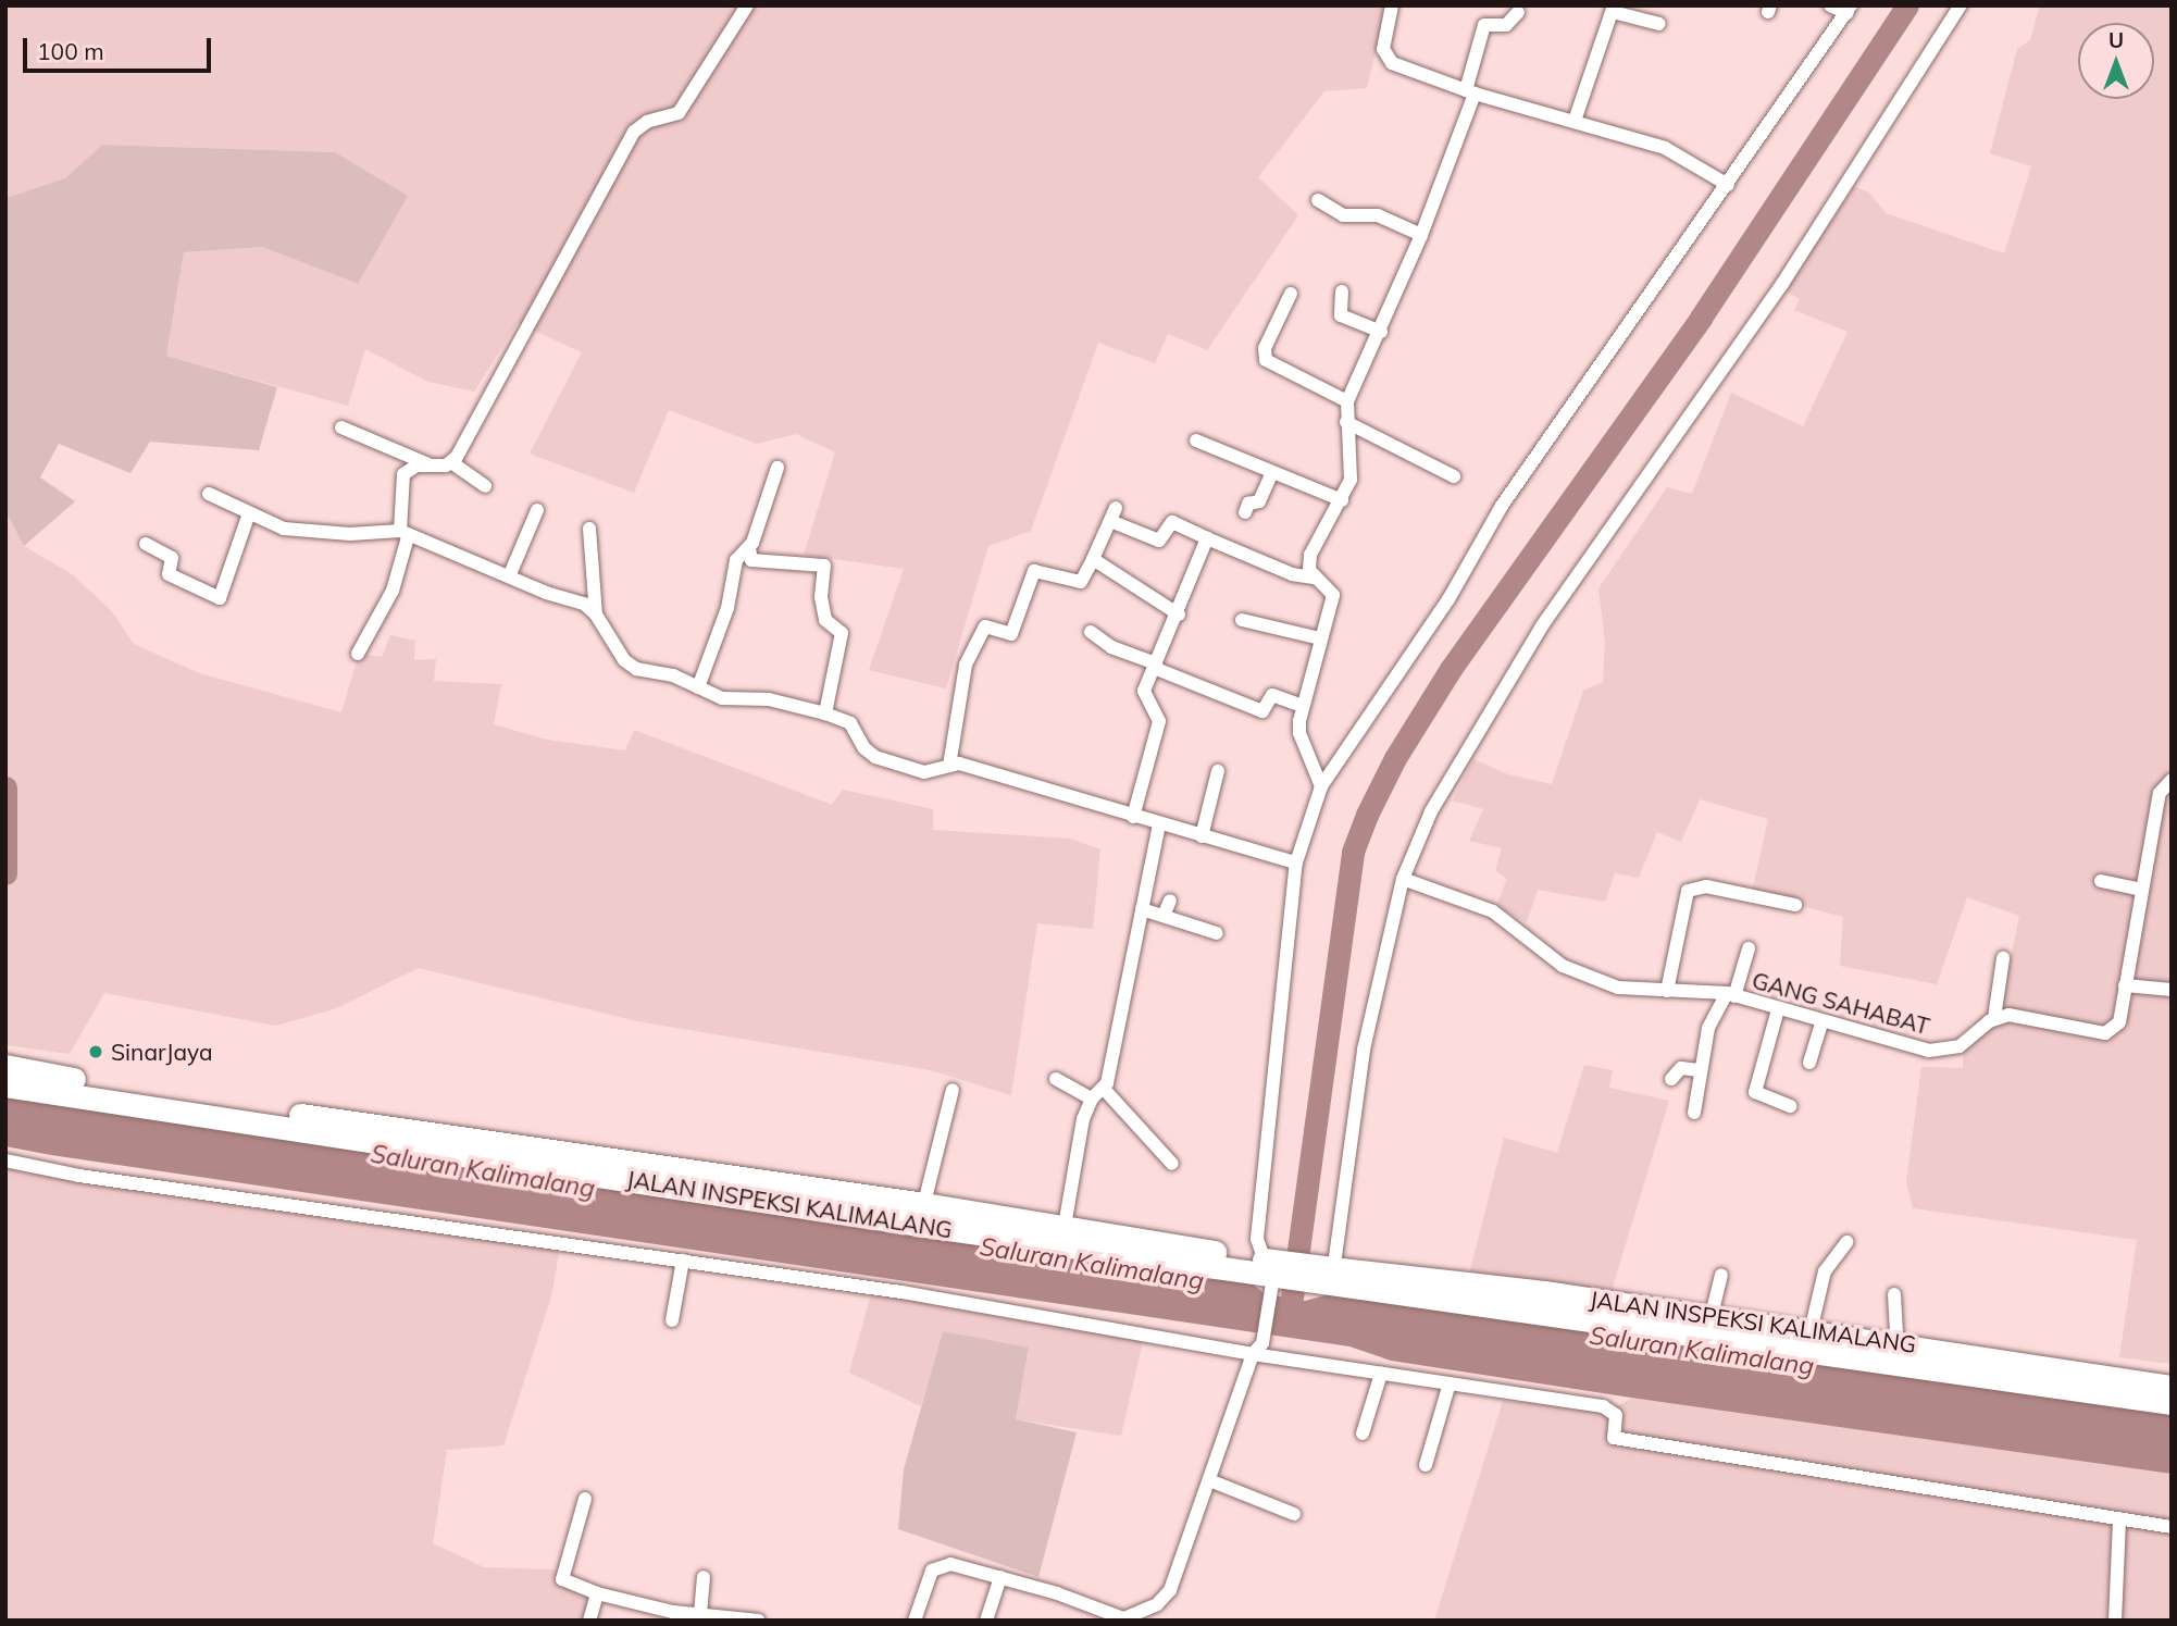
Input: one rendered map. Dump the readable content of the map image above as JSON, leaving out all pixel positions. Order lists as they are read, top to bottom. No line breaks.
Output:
{"streets":{"main road":["JALAN INSPEKSI KALIMALANG"],"street":["GANG SAHABAT"]},"water":["Saluran Kalimalang"],"places":["SinarJaya"],"scale_bar":"100 m","north":"top"}
